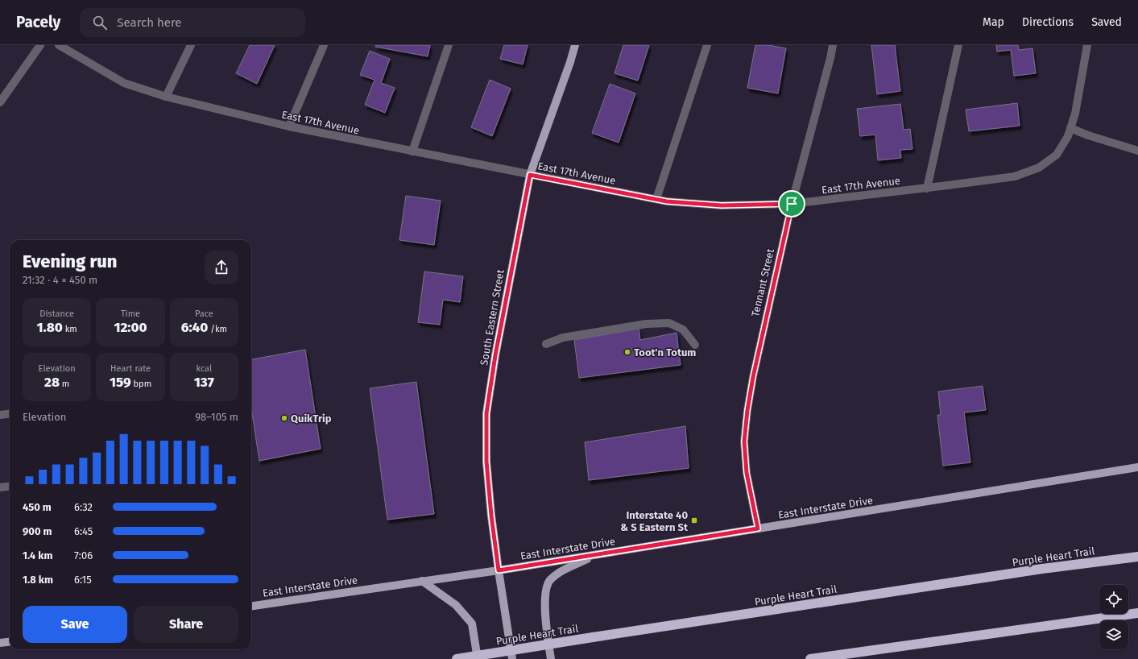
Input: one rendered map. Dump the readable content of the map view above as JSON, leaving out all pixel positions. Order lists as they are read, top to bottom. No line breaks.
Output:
{"streets":{"highway":["Purple Heart Trail"],"main road":["South Eastern Street","East Interstate Drive"],"street":["East 17th Avenue","Tennant Street"]},"crossings":[["East 17th Avenue","Tennant Street"],["East 17th Avenue","South Eastern Street"],["Tennant Street","East Interstate Drive"],["South Eastern Street","East Interstate Drive"]],"places":{"other":["Toot'n Totum","QuikTrip"],"transit":["Interstate 40 & S Eastern St"]},"page":{"header":"Pacely","search":"Search here","nav":["Map","Directions","Saved"],"heading":["Evening run","21:32 · 4 × 450 m"],"stats":[["Distance","1.80 km"],["Time","12:00"],["Pace","6:40 /km"],["Elevation","28 m"],["Heart rate","159 bpm"],["kcal","137"]],"chart":["Elevation","98–105 m"],"list":[{"name":"450 m","note":"6:32"},{"name":"900 m","note":"6:45"},{"name":"1.4 km","note":"7:06"},{"name":"1.8 km","note":"6:15"}],"buttons":["Save","Share"]}}
